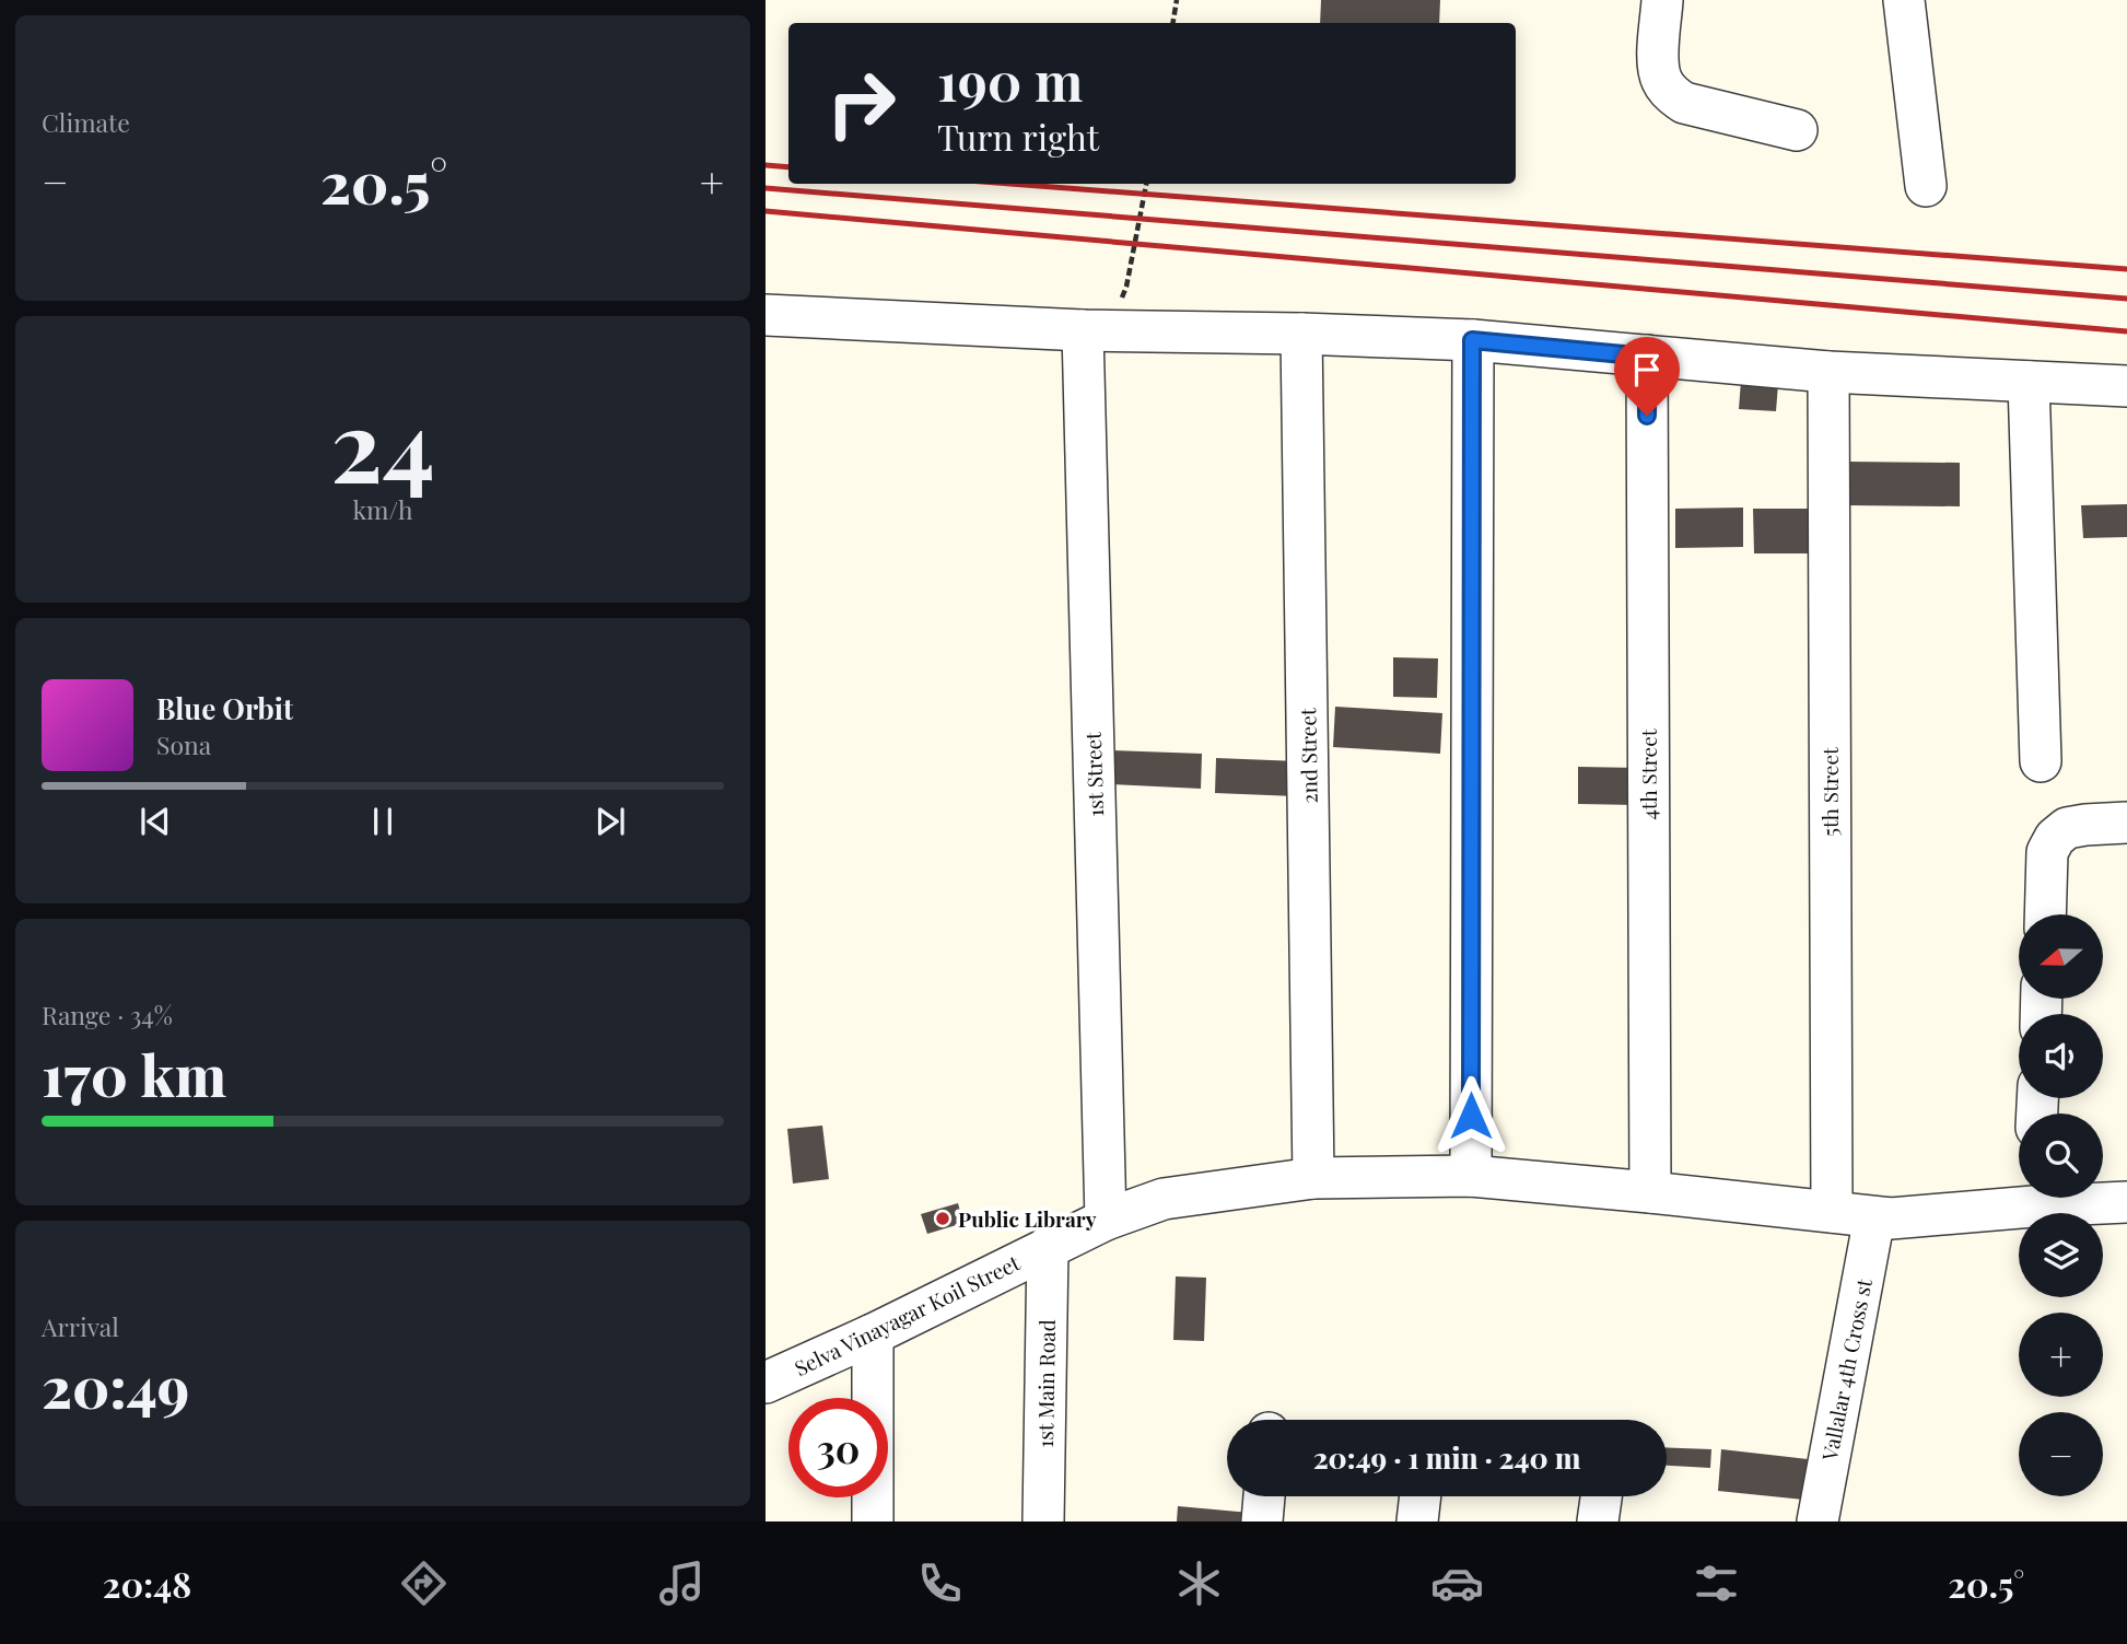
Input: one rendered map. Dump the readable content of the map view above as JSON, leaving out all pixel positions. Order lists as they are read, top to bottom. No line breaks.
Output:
{"streets":{"street":["2nd Street","1st Street","4th Street","5th Street","Selva Vinayagar Koil Street","Vallalar 4th Cross st","1st Main Road"]},"crossings":[["2nd Street","Selva Vinayagar Koil Street"],["1st Street","Selva Vinayagar Koil Street"],["4th Street","Selva Vinayagar Koil Street"],["5th Street","Selva Vinayagar Koil Street"],["Selva Vinayagar Koil Street","Vallalar 4th Cross st"],["Selva Vinayagar Koil Street","1st Main Road"]],"places":["Public Library"],"north":"left","page":{"tile":["Climate",["24","km/h"],["Range · 34%","170 km"],["Arrival","20:49"]],"turn":["190 m","Turn right"],"heat":["−","20.5°","+"],"song":["Blue Orbit","Sona"],"map_buttons":["+","−"],"limit":"30","trip":"20:49 · 1 min · 240 m","tabs":["20:48","20.5°"]}}
